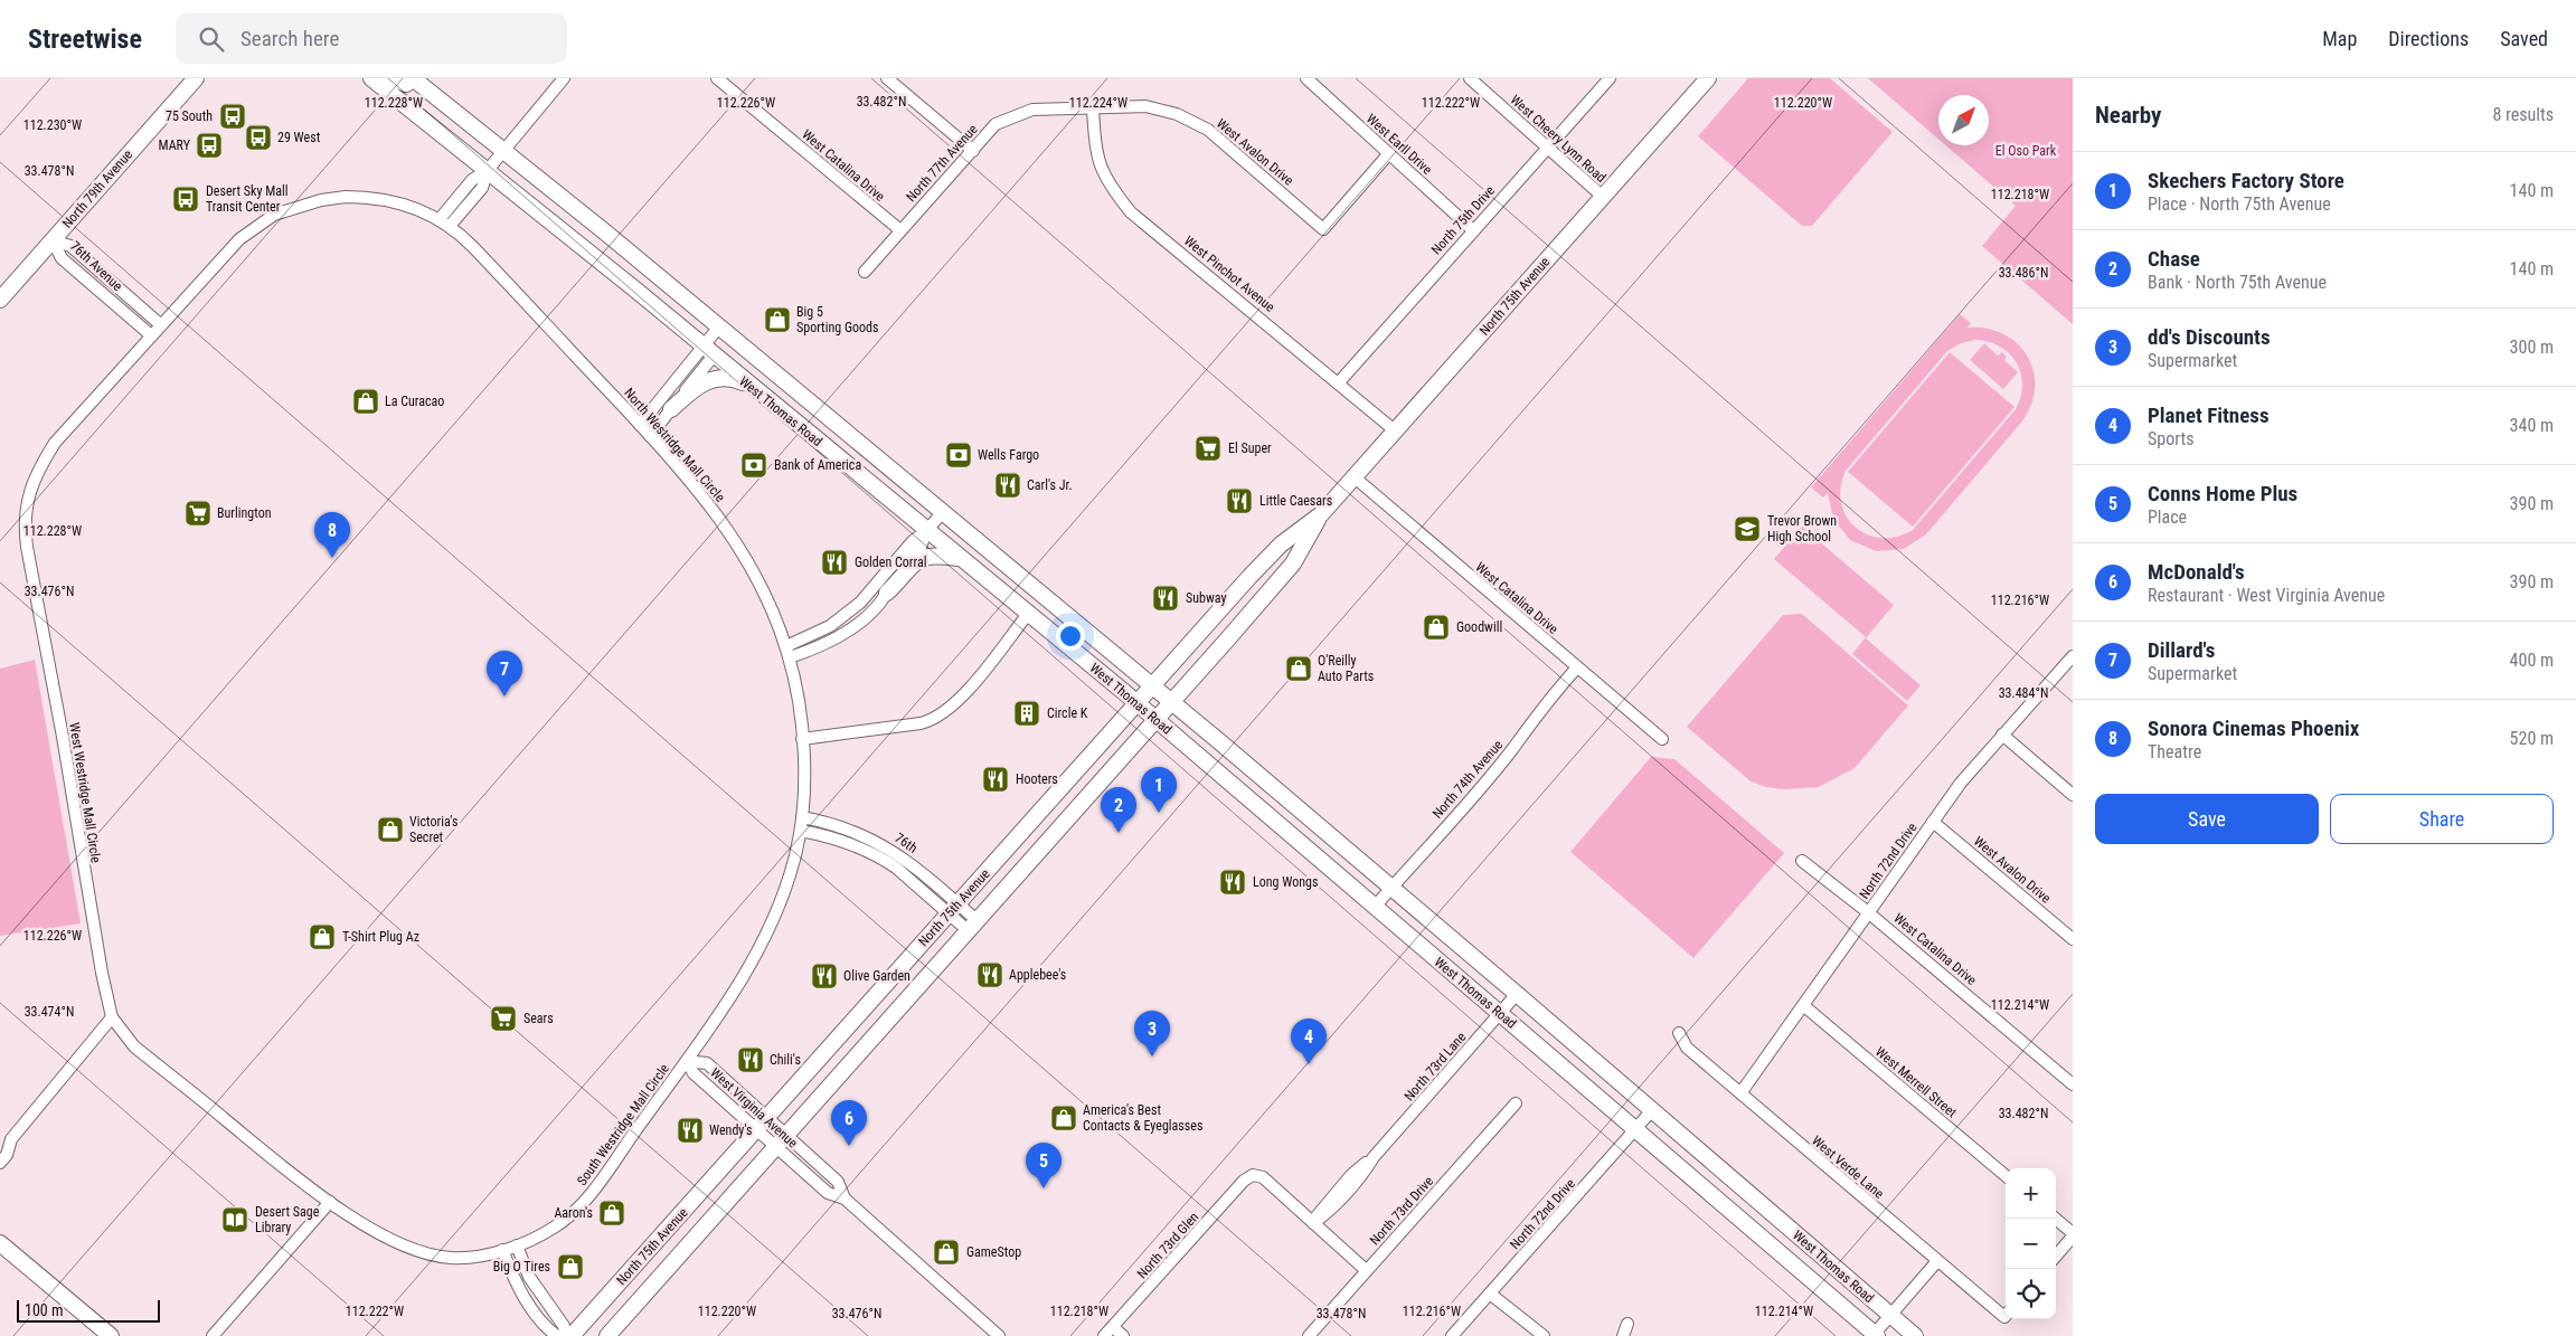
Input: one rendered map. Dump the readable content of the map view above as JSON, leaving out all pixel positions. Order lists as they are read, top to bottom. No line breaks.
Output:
{"streets":{"main road":["North 79th Avenue","North 75th Avenue","West Thomas Road"],"street":["West Cheery Lynn Road","West Earll Drive","West Avalon Drive","North 77th Avenue","West Catalina Drive","North 75th Drive","76th Avenue","West Pinchot Avenue","North Westridge Mall Circle","North 74th Avenue","West Westridge Mall Circle","76th","North 72nd Drive","North 73rd Lane","West Merrell Street","West Virginia Avenue","South Westridge Mall Circle","West Verde Lane","North 73rd Drive","North 73rd Glen"]},"crossings":[["West Cheery Lynn Road","North 75th Drive"],["West Cheery Lynn Road","North 75th Avenue"],["West Earll Drive","West Avalon Drive"],["West Earll Drive","North 75th Drive"],["West Avalon Drive","North 77th Avenue"],["West Avalon Drive","West Pinchot Avenue"],["West Avalon Drive","North 72nd Drive"],["North 77th Avenue","West Catalina Drive"],["North 77th Avenue","West Pinchot Avenue"],["West Catalina Drive","North 75th Avenue"],["West Catalina Drive","North 74th Avenue"],["West Catalina Drive","North 72nd Drive"],["North 79th Avenue","76th Avenue"],["North 75th Drive","West Pinchot Avenue"],["76th Avenue","North Westridge Mall Circle"],["76th Avenue","West Westridge Mall Circle"],["West Pinchot Avenue","North 75th Avenue"],["North 75th Avenue","West Thomas Road"],["North 75th Avenue","76th"],["North 75th Avenue","West Virginia Avenue"],["West Thomas Road","North 74th Avenue"],["West Thomas Road","North 72nd Drive"],["West Thomas Road","North 73rd Lane"],["North Westridge Mall Circle","West Westridge Mall Circle"],["North Westridge Mall Circle","76th"],["North Westridge Mall Circle","West Virginia Avenue"],["North Westridge Mall Circle","South Westridge Mall Circle"],["West Westridge Mall Circle","South Westridge Mall Circle"],["North 72nd Drive","West Merrell Street"],["North 72nd Drive","West Verde Lane"],["North 73rd Lane","North 73rd Glen"],["West Virginia Avenue","South Westridge Mall Circle"]],"parks":["El Oso Park"],"places":{"bus stop":["75 South","29 West","MARY","Desert Sky Mall Transit Center"],"shop":["Big 5 Sporting Goods","La Curacao","Goodwill","O'Reilly Auto Parts","Victoria's Secret","T-Shirt Plug Az","America's Best Contacts & Eyeglasses","Aaron's","GameStop","Big O Tires"],"supermarket":["El Super","Burlington","Sears"],"bank":["Wells Fargo","Bank of America"],"restaurant":["Carl's Jr.","Little Caesars","Golden Corral","Subway","Hooters","Long Wongs","Applebee's","Olive Garden","Chili's","Wendy's"],"school or university":["Trevor Brown High School"],"building":["Circle K"],"library":["Desert Sage Library"]},"scale_bar":"100 m","north":"top right","page":{"header":"Streetwise","search":"Search here","nav":["Map","Directions","Saved"],"heading":["Nearby","8 results"],"list":[{"mark":"1","name":"Skechers Factory Store","note":"Place · North 75th Avenue","value":"140 m"},{"mark":"2","name":"Chase","note":"Bank · North 75th Avenue","value":"140 m"},{"mark":"3","name":"dd's Discounts","note":"Supermarket","value":"300 m"},{"mark":"4","name":"Planet Fitness","note":"Sports","value":"340 m"},{"mark":"5","name":"Conns Home Plus","note":"Place","value":"390 m"},{"mark":"6","name":"McDonald's","note":"Restaurant · West Virginia Avenue","value":"390 m"},{"mark":"7","name":"Dillard's","note":"Supermarket","value":"400 m"},{"mark":"8","name":"Sonora Cinemas Phoenix","note":"Theatre","value":"520 m"}],"pins":["8","7","1","2","3","4","6","5"],"buttons":["Save","Share"],"map_buttons":["+","−"],"scale":"100 m"},"coordinates":["33.482°N","112.228°W","112.226°W","112.224°W","112.222°W","112.220°W","112.230°W","33.478°N","112.218°W","33.486°N","33.476°N","112.216°W","33.484°N","112.214°W","33.474°N"]}
